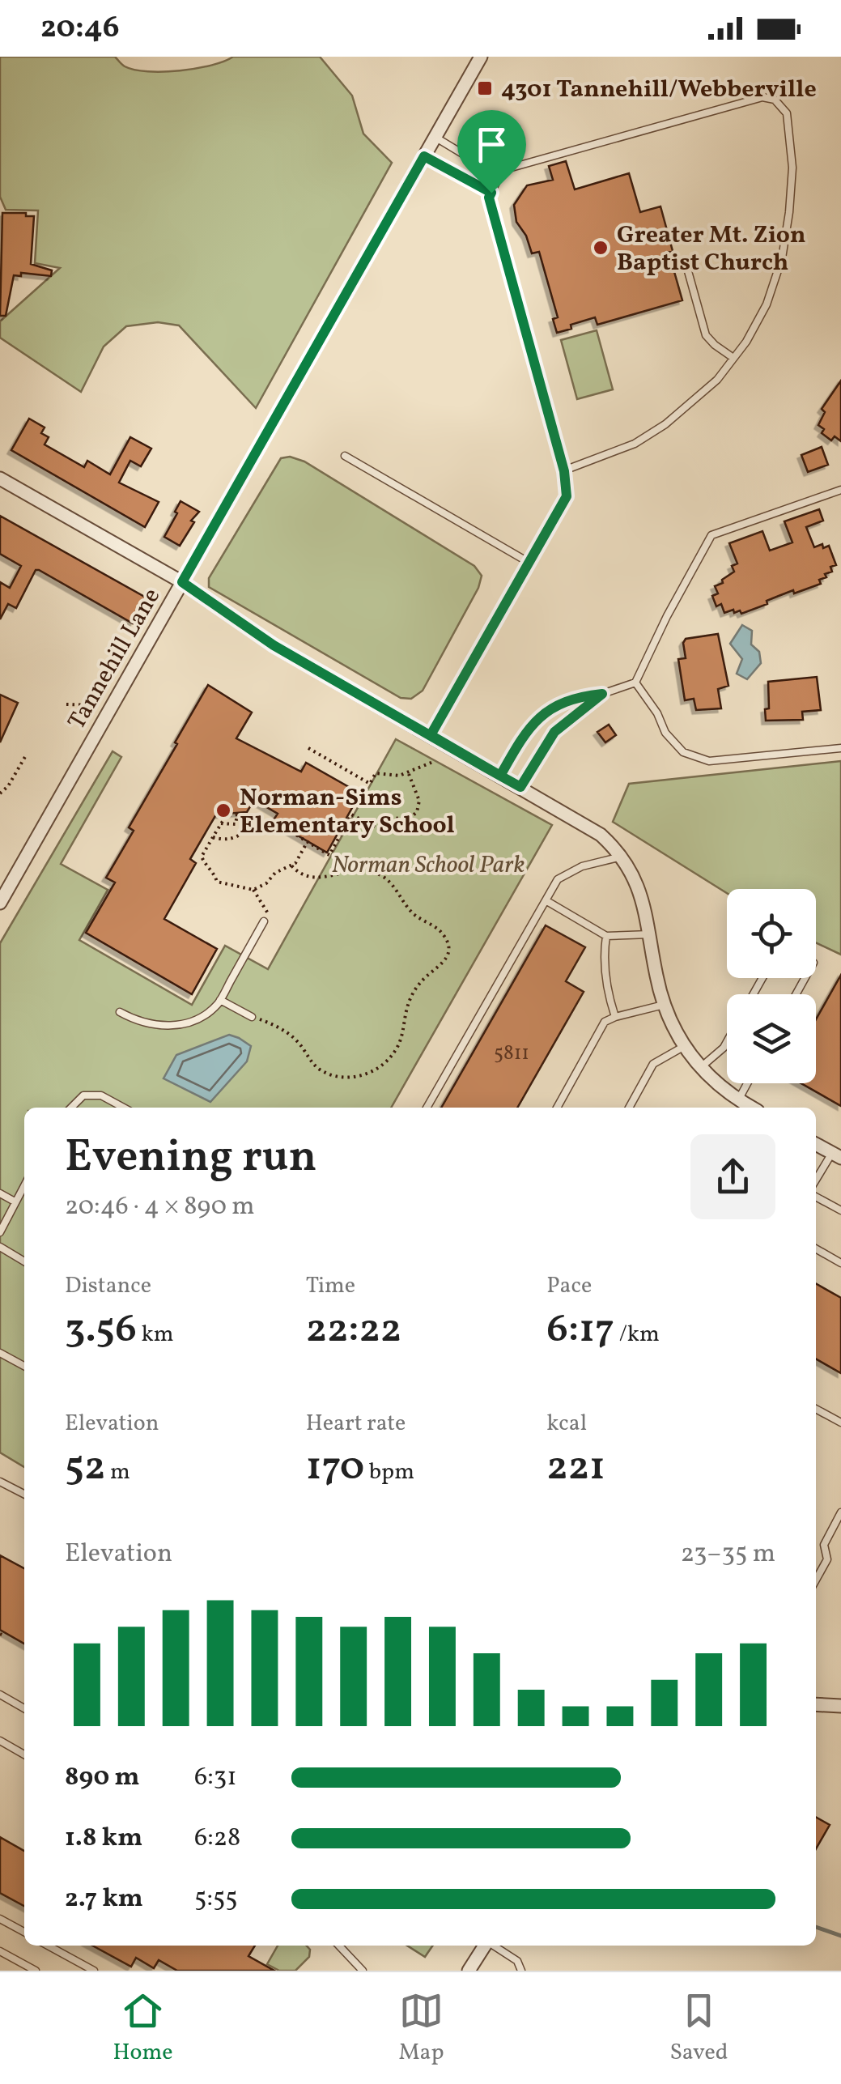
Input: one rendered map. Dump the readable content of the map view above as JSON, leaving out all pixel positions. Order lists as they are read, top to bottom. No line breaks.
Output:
{"streets":{"street":["Tannehill Lane"]},"parks":["Norman School Park"],"places":{"transit":["4301 Tannehill/Webberville"],"other":["Greater Mt. Zion Baptist Church","Norman-Sims Elementary School"]},"house_numbers":["5811"],"page":{"status":"20:46","heading":["Evening run","20:46 · 4 × 890 m"],"stats":[["Distance","3.56 km"],["Time","22:22"],["Pace","6:17 /km"],["Elevation","52 m"],["Heart rate","170 bpm"],["kcal","221"]],"chart":["Elevation","23–35 m"],"list":[{"name":"890 m","note":"6:31"},{"name":"1.8 km","note":"6:28"},{"name":"2.7 km","note":"5:55"}],"tabs":["Home","Map","Saved"]}}
